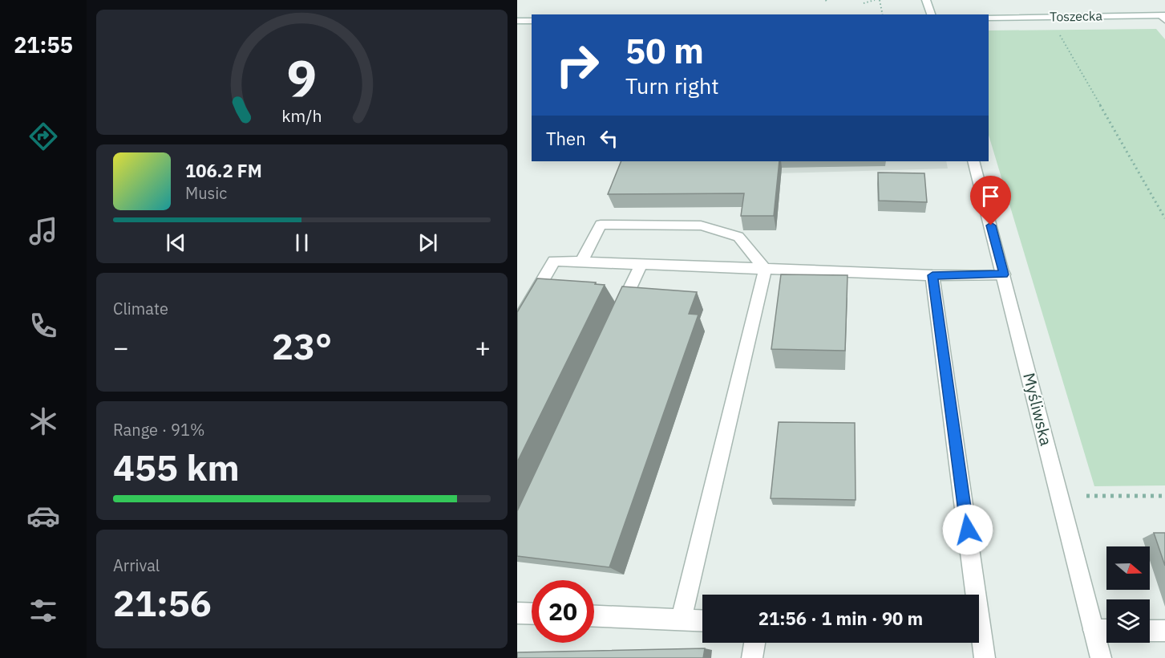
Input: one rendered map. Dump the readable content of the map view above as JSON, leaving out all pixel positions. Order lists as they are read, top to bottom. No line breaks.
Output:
{"streets":{"street":["Toszecka","Myśliwska"]},"north":"right","page":{"tabs":"21:55","turn":["50 m","Turn right"],"then":"Then","song":["106.2 FM","Music"],"tile":["Climate",["Range · 91%","455 km"],["Arrival","21:56"]],"heat":["−","23°","+"],"limit":"20","trip":"21:56 · 1 min · 90 m","gauge":["9","km/h"]}}
